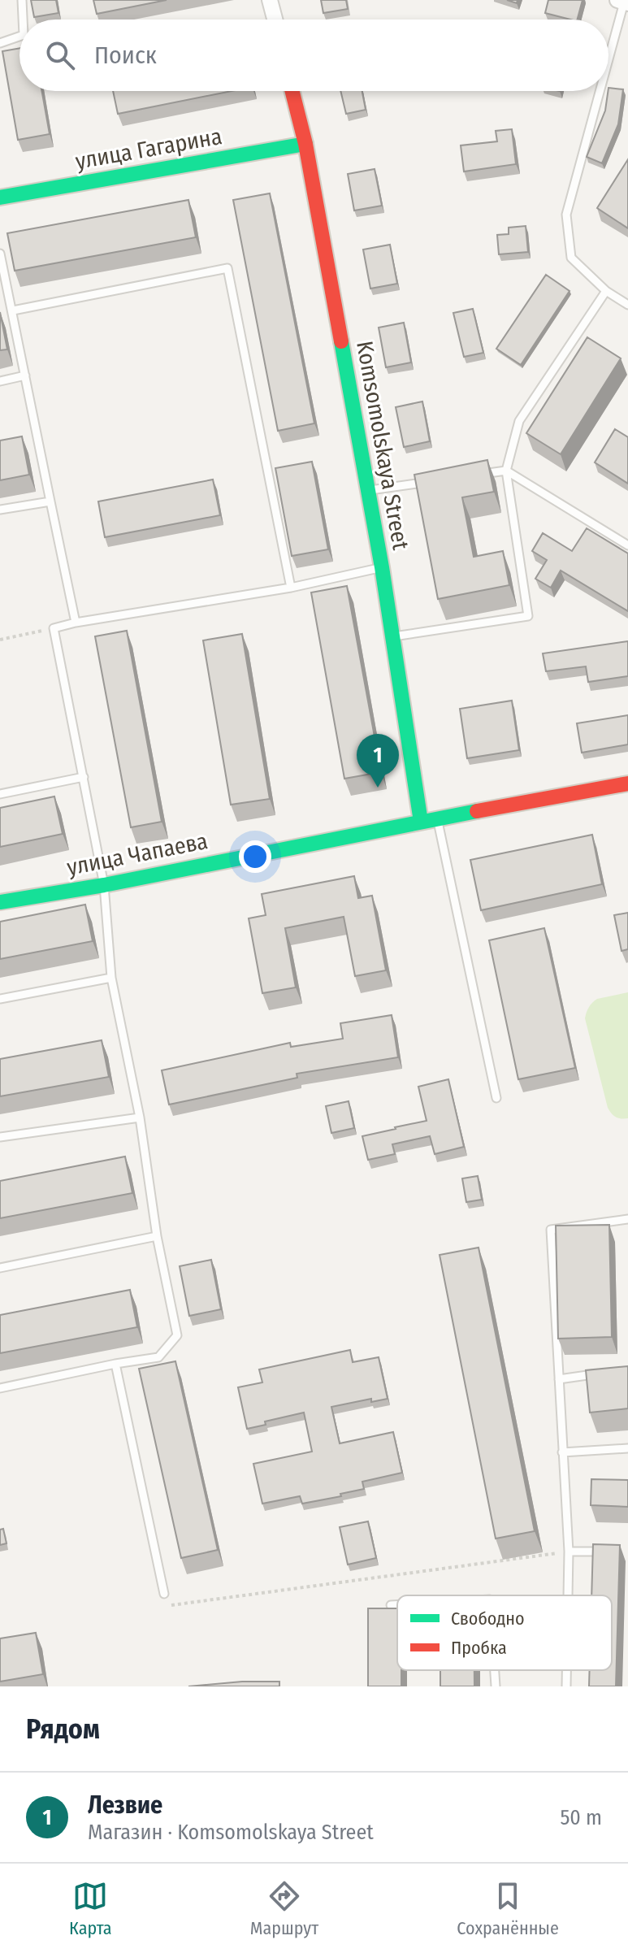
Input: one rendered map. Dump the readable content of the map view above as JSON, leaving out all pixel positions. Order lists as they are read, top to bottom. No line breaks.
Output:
{"streets":{"street":["улица Гагарина","Komsomolskaya Street","улица Чапаева"]},"crossings":[["улица Гагарина","Komsomolskaya Street"],["Komsomolskaya Street","улица Чапаева"]],"legend":["Свободно","Пробка"],"page":{"search":"Поиск","pins":"1","heading":"Рядом","list":[{"mark":"1","name":"Лезвие","note":"Магазин · Komsomolskaya Street","value":"50 m"}],"nav":["Карта","Маршрут","Сохранённые"]}}
